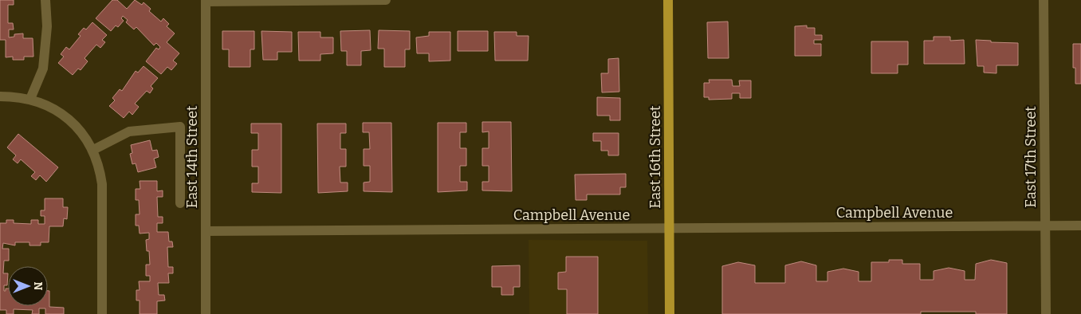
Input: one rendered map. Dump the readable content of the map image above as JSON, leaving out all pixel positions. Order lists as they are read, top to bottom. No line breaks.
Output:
{"streets":{"main road":["East 16th Street"],"street":["East 14th Street","East 17th Street","Campbell Avenue"]},"crossings":[["East 14th Street","Campbell Avenue"],["East 16th Street","Campbell Avenue"],["East 17th Street","Campbell Avenue"]],"north":"right"}
